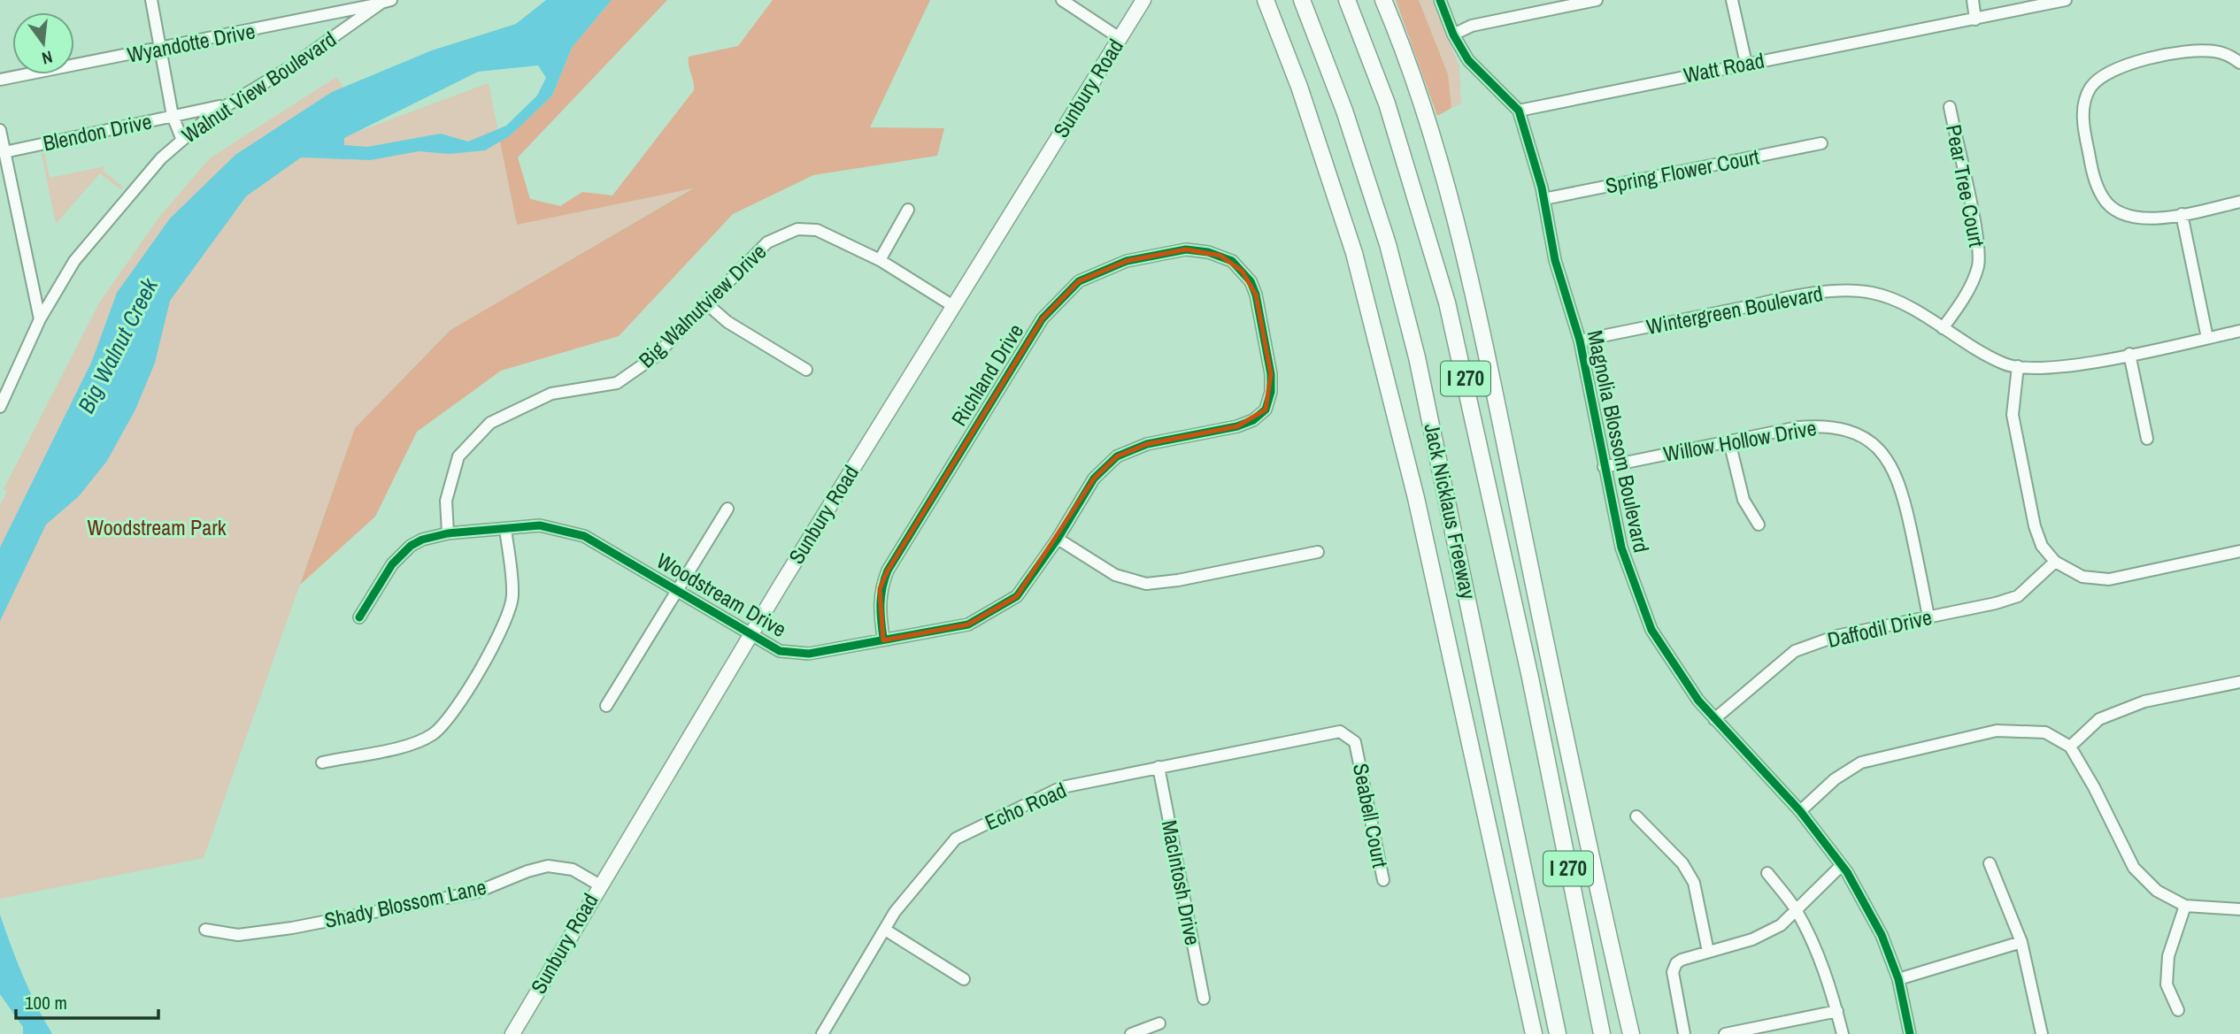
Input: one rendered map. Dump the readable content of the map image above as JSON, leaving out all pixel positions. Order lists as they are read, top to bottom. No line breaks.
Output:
{"streets":{"highway":["I 270","Jack Nicklaus Freeway"],"main road":["Sunbury Road"],"street":["Wyandotte Drive","Watt Road","Walnut View Boulevard","Blendon Drive","Spring Flower Court","Pear Tree Court","Big Walnutview Drive","Wintergreen Boulevard","Richland Drive","Magnolia Blossom Boulevard","Willow Hollow Drive","Woodstream Drive","Daffodil Drive","Echo Road","Seabell Court","MacIntosh Drive","Shady Blossom Lane"]},"crossings":[["Wyandotte Drive","Walnut View Boulevard"],["Watt Road","Magnolia Blossom Boulevard"],["Walnut View Boulevard","Blendon Drive"],["Sunbury Road","Big Walnutview Drive"],["Sunbury Road","Woodstream Drive"],["Sunbury Road","Shady Blossom Lane"],["Spring Flower Court","Magnolia Blossom Boulevard"],["Pear Tree Court","Wintergreen Boulevard"],["Big Walnutview Drive","Woodstream Drive"],["Wintergreen Boulevard","Magnolia Blossom Boulevard"],["Richland Drive","Woodstream Drive"],["Magnolia Blossom Boulevard","Willow Hollow Drive"],["Magnolia Blossom Boulevard","Daffodil Drive"],["Willow Hollow Drive","Daffodil Drive"],["Echo Road","Seabell Court"],["Echo Road","MacIntosh Drive"]],"water":["Big Walnut Creek"],"parks":["Woodstream Park"],"scale_bar":"100 m","north":"bottom"}
